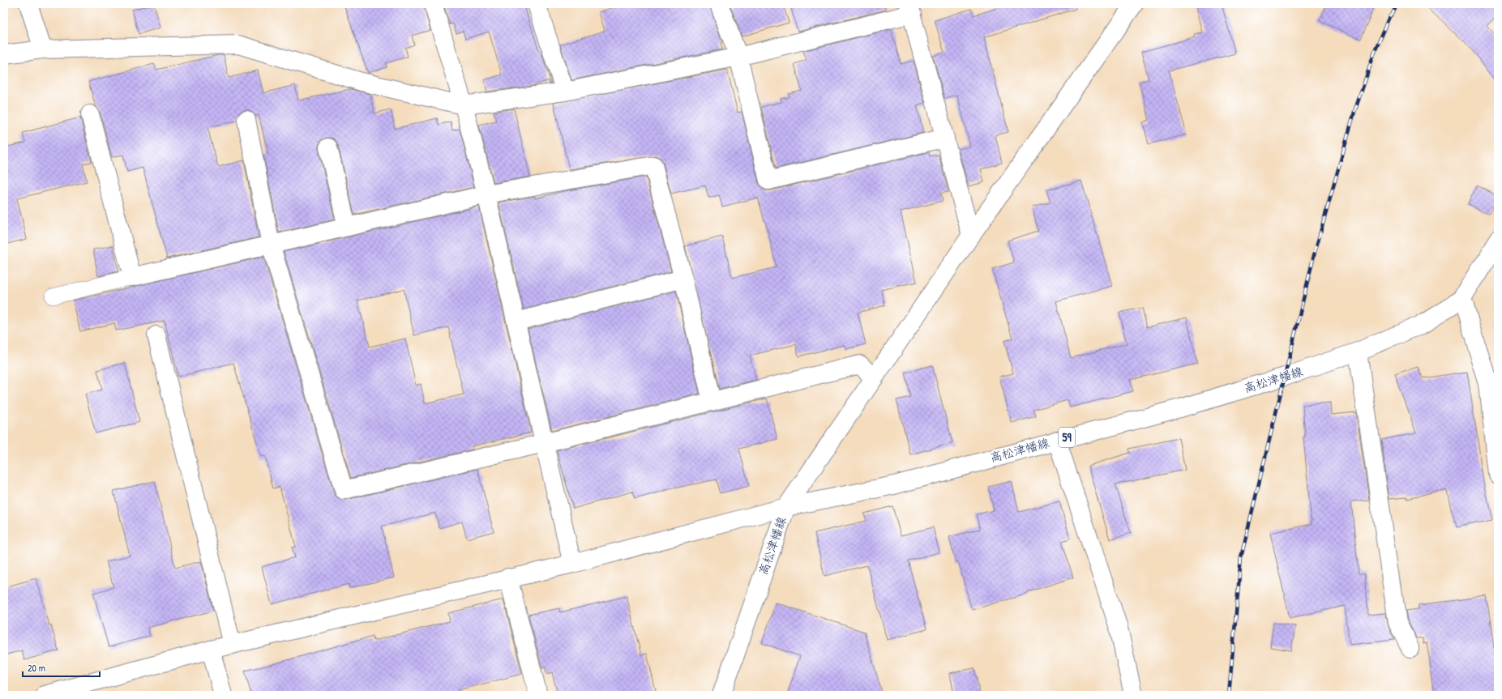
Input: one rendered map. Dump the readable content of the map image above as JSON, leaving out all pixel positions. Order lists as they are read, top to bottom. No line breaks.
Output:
{"streets":{"street":["高松津幡線","59"]},"scale_bar":"20 m"}
